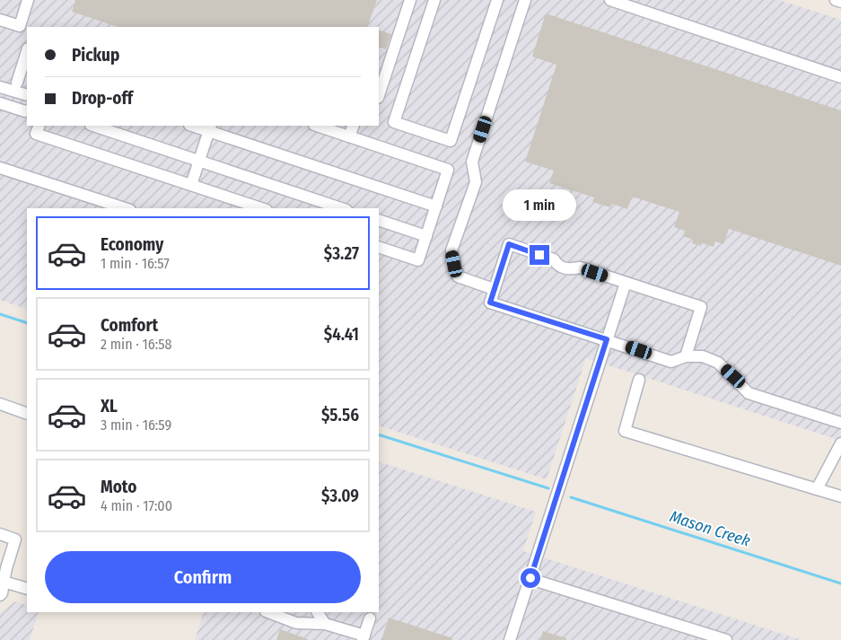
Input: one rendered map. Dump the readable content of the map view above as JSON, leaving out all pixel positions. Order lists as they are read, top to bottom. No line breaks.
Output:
{"water":["Mason Creek"],"page":{"banner":["Pickup","Drop-off"],"bubble":"1 min","list":[{"name":"Economy","note":"1 min · 16:57","value":"$3.27"},{"name":"Comfort","note":"2 min · 16:58","value":"$4.41"},{"name":"XL","note":"3 min · 16:59","value":"$5.56"},{"name":"Moto","note":"4 min · 17:00","value":"$3.09"}],"buttons":"Confirm"}}
